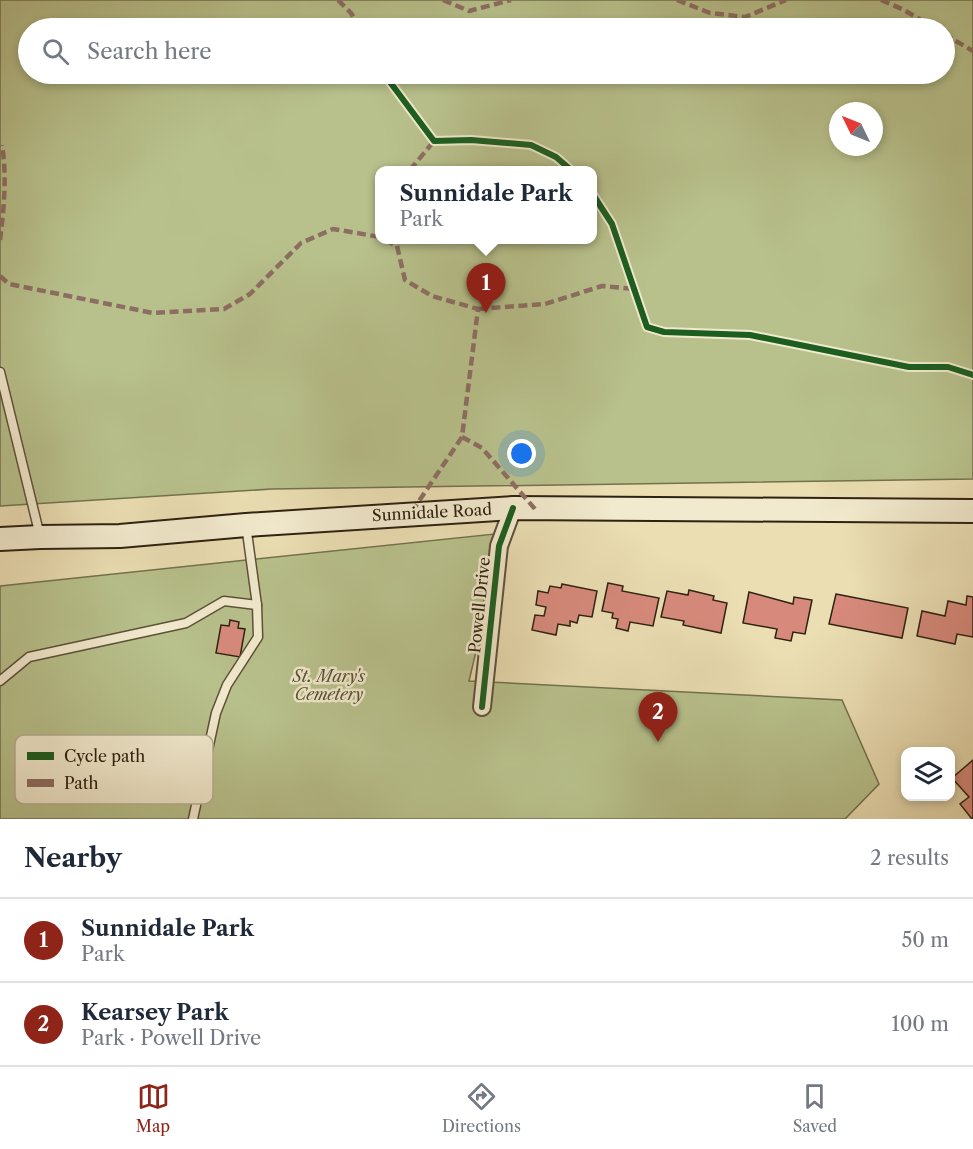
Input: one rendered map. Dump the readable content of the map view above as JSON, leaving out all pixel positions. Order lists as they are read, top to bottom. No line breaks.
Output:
{"streets":{"main road":["Sunnidale Road"],"street":["Powell Drive"]},"crossings":[["Sunnidale Road","Powell Drive"]],"parks":["St. Mary's Cemetery"],"legend":["Cycle path","Path"],"north":"top left","page":{"search":"Search here","popup":["Sunnidale Park","Park"],"pins":["1","2"],"heading":["Nearby","2 results"],"list":[{"mark":"1","name":"Sunnidale Park","note":"Park","value":"50 m"},{"mark":"2","name":"Kearsey Park","note":"Park · Powell Drive","value":"100 m"}],"nav":["Map","Directions","Saved"]}}
